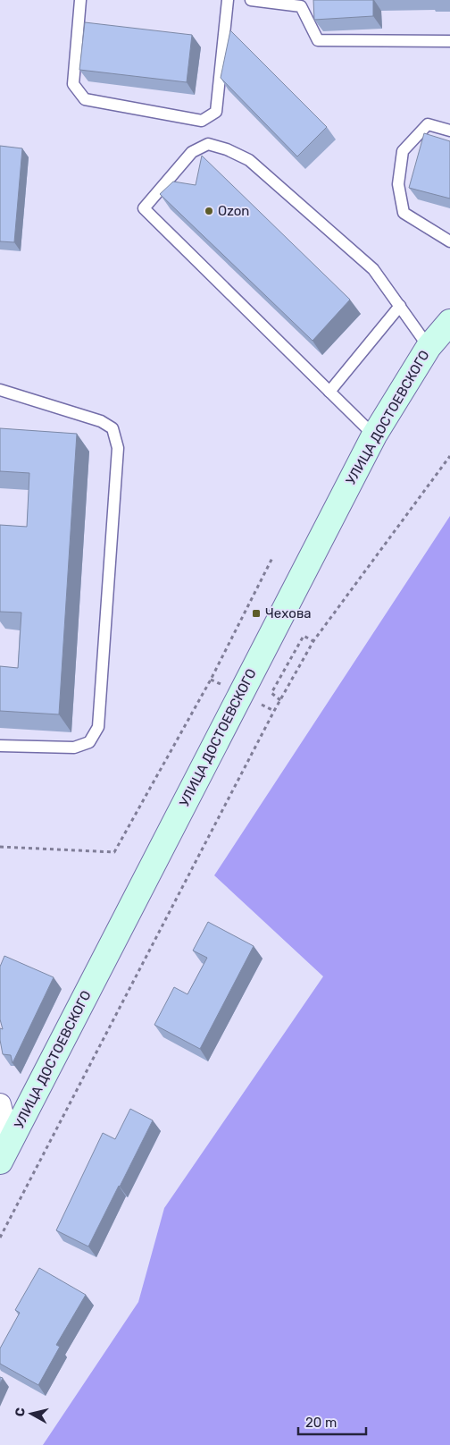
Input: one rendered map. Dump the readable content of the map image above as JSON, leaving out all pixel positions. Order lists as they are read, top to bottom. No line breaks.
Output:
{"streets":{"main road":["УЛИЦА ДОСТОЕВСКОГО"]},"places":{"other":["Ozon"],"transit":["Чехова"]},"scale_bar":"20 m","north":"left"}
